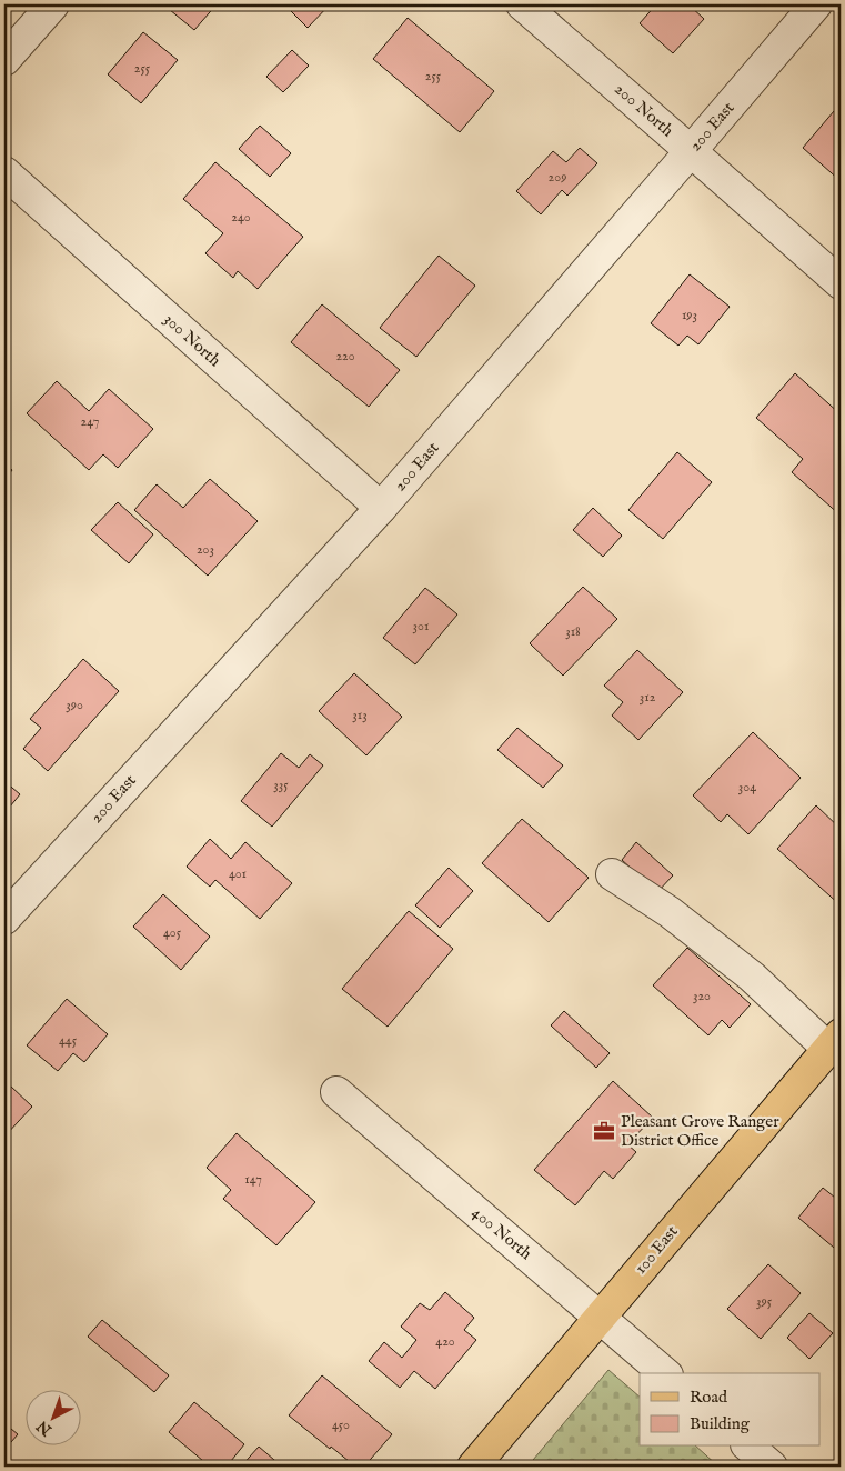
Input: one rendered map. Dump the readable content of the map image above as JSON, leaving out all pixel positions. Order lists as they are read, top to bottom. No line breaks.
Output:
{"streets":{"main road":["100 East"],"street":["200 North","200 East","300 North","400 North"]},"crossings":[["200 North","200 East"],["200 East","300 North"],["400 North","100 East"]],"places":{"office":["Pleasant Grove Ranger District Office"]},"house_numbers":["255","255","209","240","193","220","247","203","301","318","312","390","313","335","304","401","405","320","445","147","395","420","450"],"legend":["Road","Building"],"north":"bottom left"}
